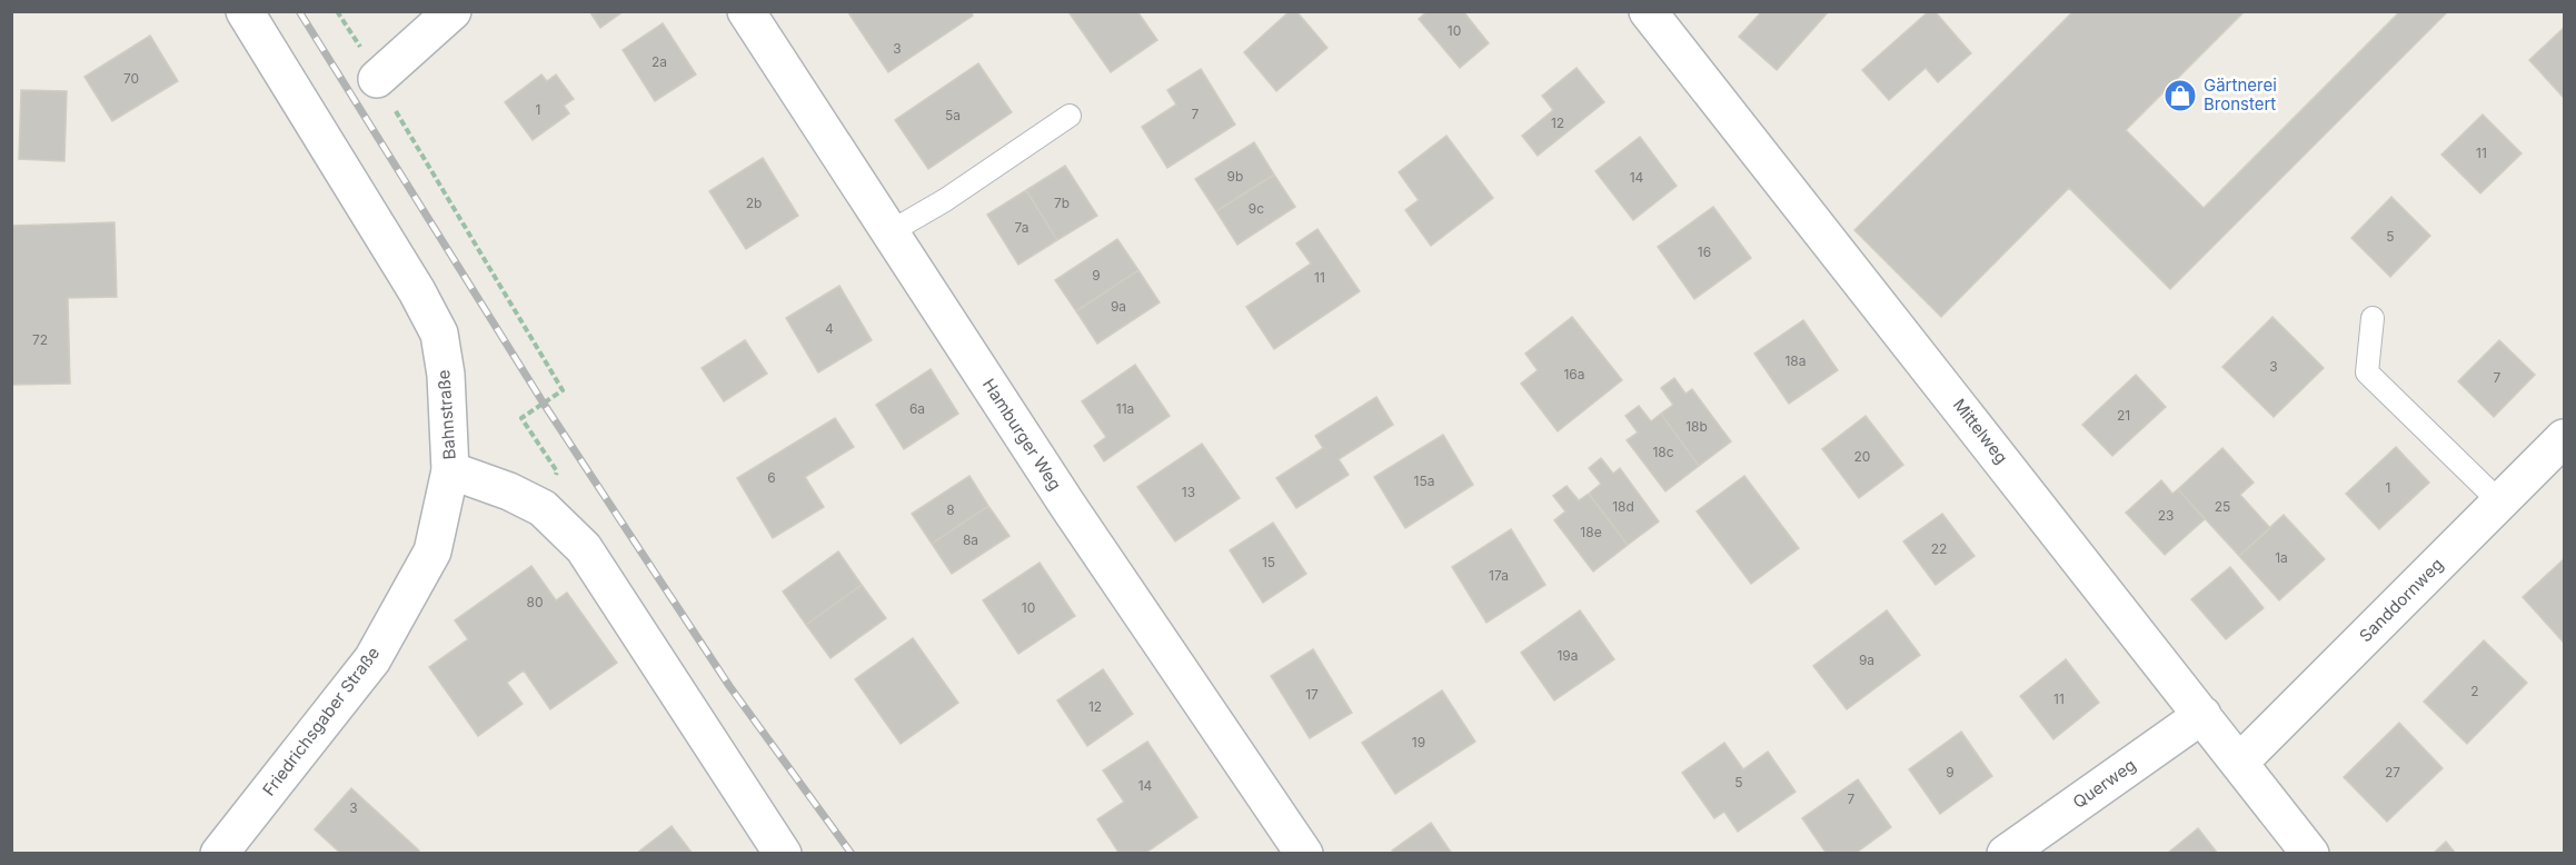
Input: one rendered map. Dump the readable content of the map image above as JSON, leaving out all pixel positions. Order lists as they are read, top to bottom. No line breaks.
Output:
{"streets":{"street":["Bahnstraße","Mittelweg","Hamburger Weg","Sanddornweg","Friedrichsgaber Straße","Querweg"]},"crossings":[["Bahnstraße","Friedrichsgaber Straße"],["Mittelweg","Sanddornweg"],["Mittelweg","Querweg"]],"places":{"shop":["Gärtnerei Bronstert"]},"house_numbers":["10","3","2a","70","1","7","5a","12","11","9b","14","2b","7b","9c","7a","5","16","9","11","9a","4","72","18a","3","16a","7","6a","11a","21","18b","18c","20","6","15a","1","13","18d","25","8","23","18e","8a","22","1a","15","17a","80","10","19a","9a","2","17","11","12","19","9","27","5","14","7","3"]}
